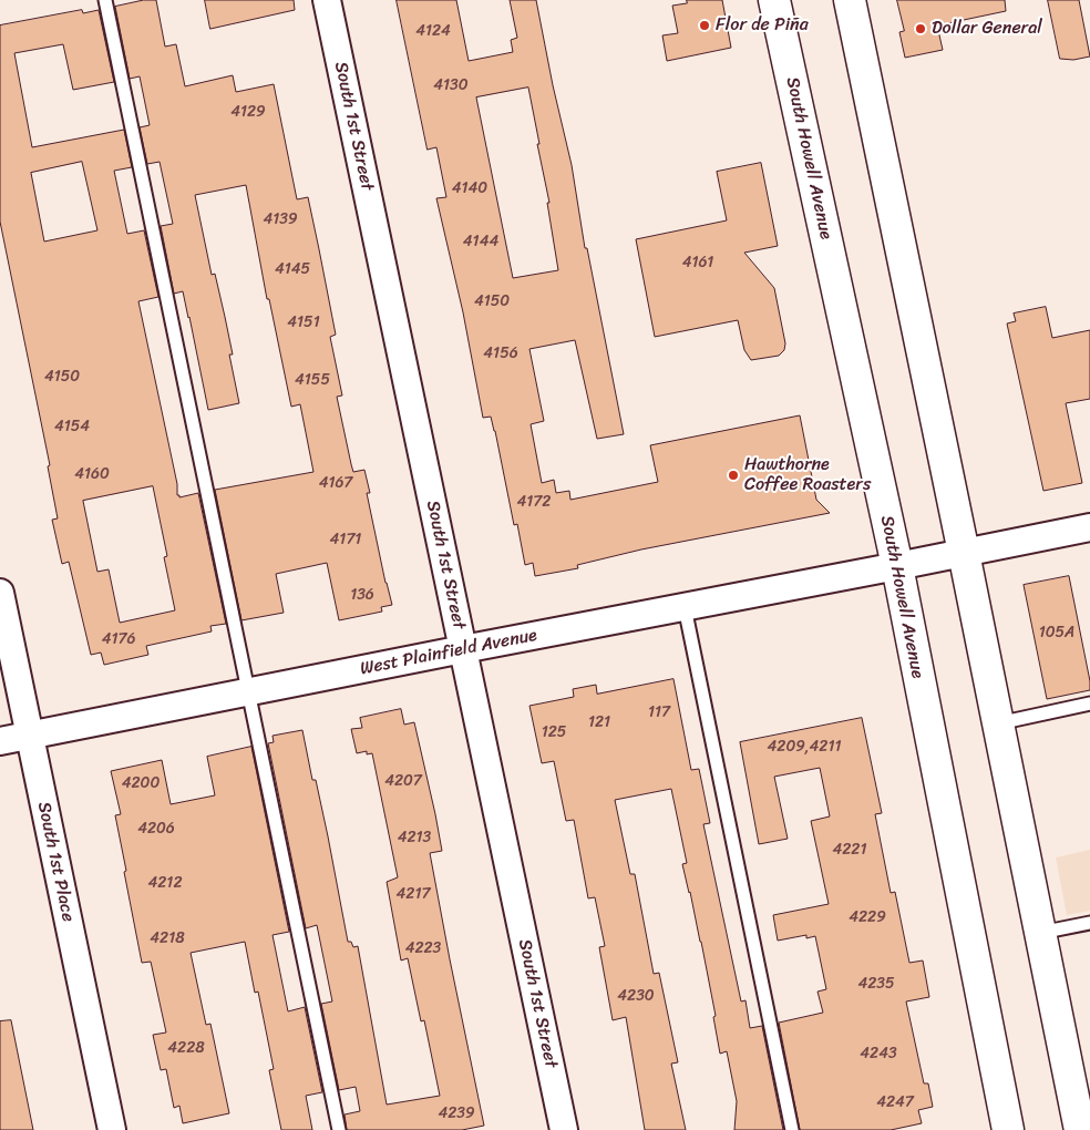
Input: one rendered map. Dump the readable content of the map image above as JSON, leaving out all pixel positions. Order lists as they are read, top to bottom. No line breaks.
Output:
{"streets":{"main road":["South Howell Avenue"],"street":["South 1st Street","West Plainfield Avenue","South 1st Place"]},"crossings":[["South 1st Street","West Plainfield Avenue"],["South Howell Avenue","West Plainfield Avenue"],["West Plainfield Avenue","South 1st Place"]],"places":["Flor de Piña","Dollar General","Hawthorne Coffee Roasters"],"house_numbers":["4124","4130","4129","4140","4139","4144","4161","4145","4150","4151","4156","4150","4155","4154","4160","4167","4172","4171","136","105A","4176","117","121","125","4209,4211","4207","4200","4206","4213","4221","4212","4217","4229","4218","4223","4235","4230","4228","4243","4247","4239"]}
